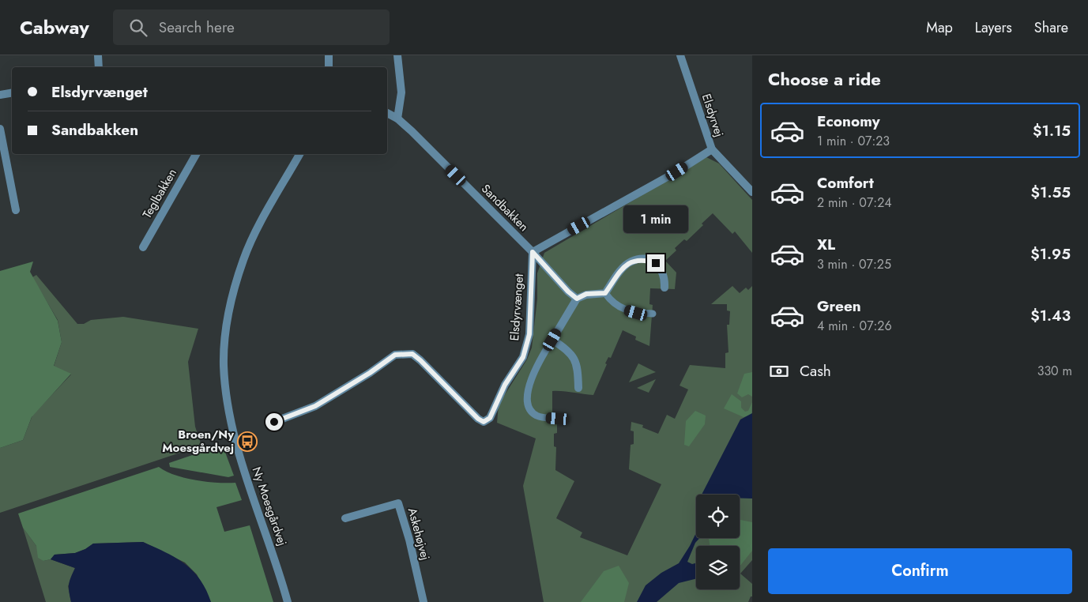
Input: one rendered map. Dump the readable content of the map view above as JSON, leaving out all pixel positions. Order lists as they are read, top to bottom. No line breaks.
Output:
{"streets":{"street":["Elsdyrvej","Teglbakken","Sandbakken","Elsdyrvænget","Ny Moesgårdvej","Askehøjvej"]},"crossings":[["Sandbakken","Elsdyrvænget"]],"places":{"bus stop":["Broen/Ny Moesgårdvej"]},"page":{"header":"Cabway","search":"Search here","nav":["Map","Layers","Share"],"heading":"Choose a ride","banner":["Elsdyrvænget","Sandbakken"],"list":[{"name":"Economy","note":"1 min · 07:23","value":"$1.15"},{"name":"Comfort","note":"2 min · 07:24","value":"$1.55"},{"name":"XL","note":"3 min · 07:25","value":"$1.95"},{"name":"Green","note":"4 min · 07:26","value":"$1.43"}],"bubble":"1 min","pay":["Cash","330 m"],"buttons":"Confirm"}}
